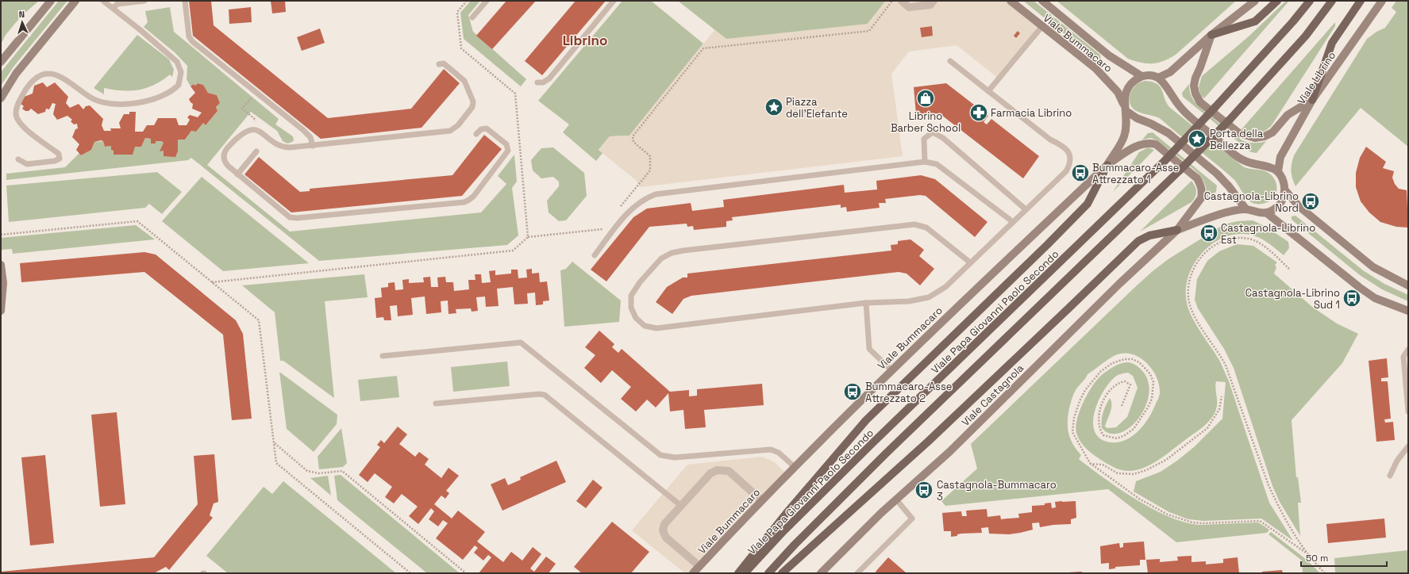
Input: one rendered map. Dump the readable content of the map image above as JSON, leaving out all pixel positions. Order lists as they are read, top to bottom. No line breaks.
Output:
{"streets":{"main road":["Viale Bummacaro","Viale Librino","Viale Papa Giovanni Paolo Secondo","Viale Castagnola"]},"districts":["Librino"],"places":{"shop":["Librino Barber School"],"place":["Piazza dell'Elefante","Porta della Bellezza"],"pharmacy":["Farmacia Librino"],"bus stop":["Bummacaro-Asse Attrezzato 1","Castagnola-Librino Nord","Castagnola-Librino Est","Castagnola-Librino Sud 1","Bummacaro-Asse Attrezzato 2","Castagnola-Bummacaro 3"]},"scale_bar":"50 m","north":"top"}
